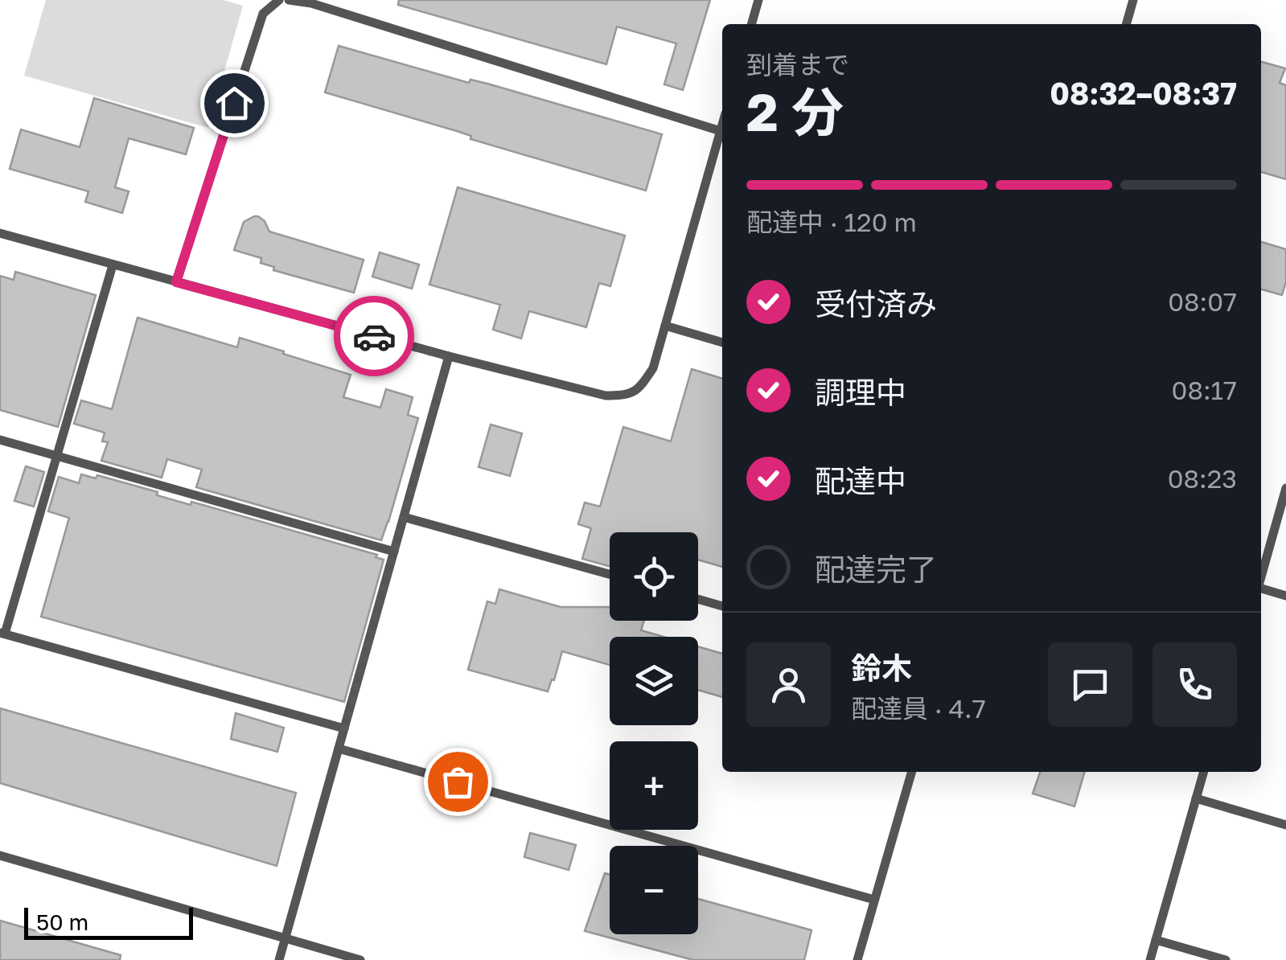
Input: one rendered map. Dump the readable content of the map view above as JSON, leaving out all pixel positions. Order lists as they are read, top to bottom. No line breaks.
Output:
{"scale_bar":"50 m","page":{"heading":["2 分","到着まで","08:32–08:37"],"panel":["鈴木","配達員 · 4.7"],"bar":"配達中 · 120 m","list":[["受付済み","08:07"],["調理中","08:17"],["配達中","08:23"],"配達完了"],"map_buttons":["+","−"],"scale":"50 m"}}
